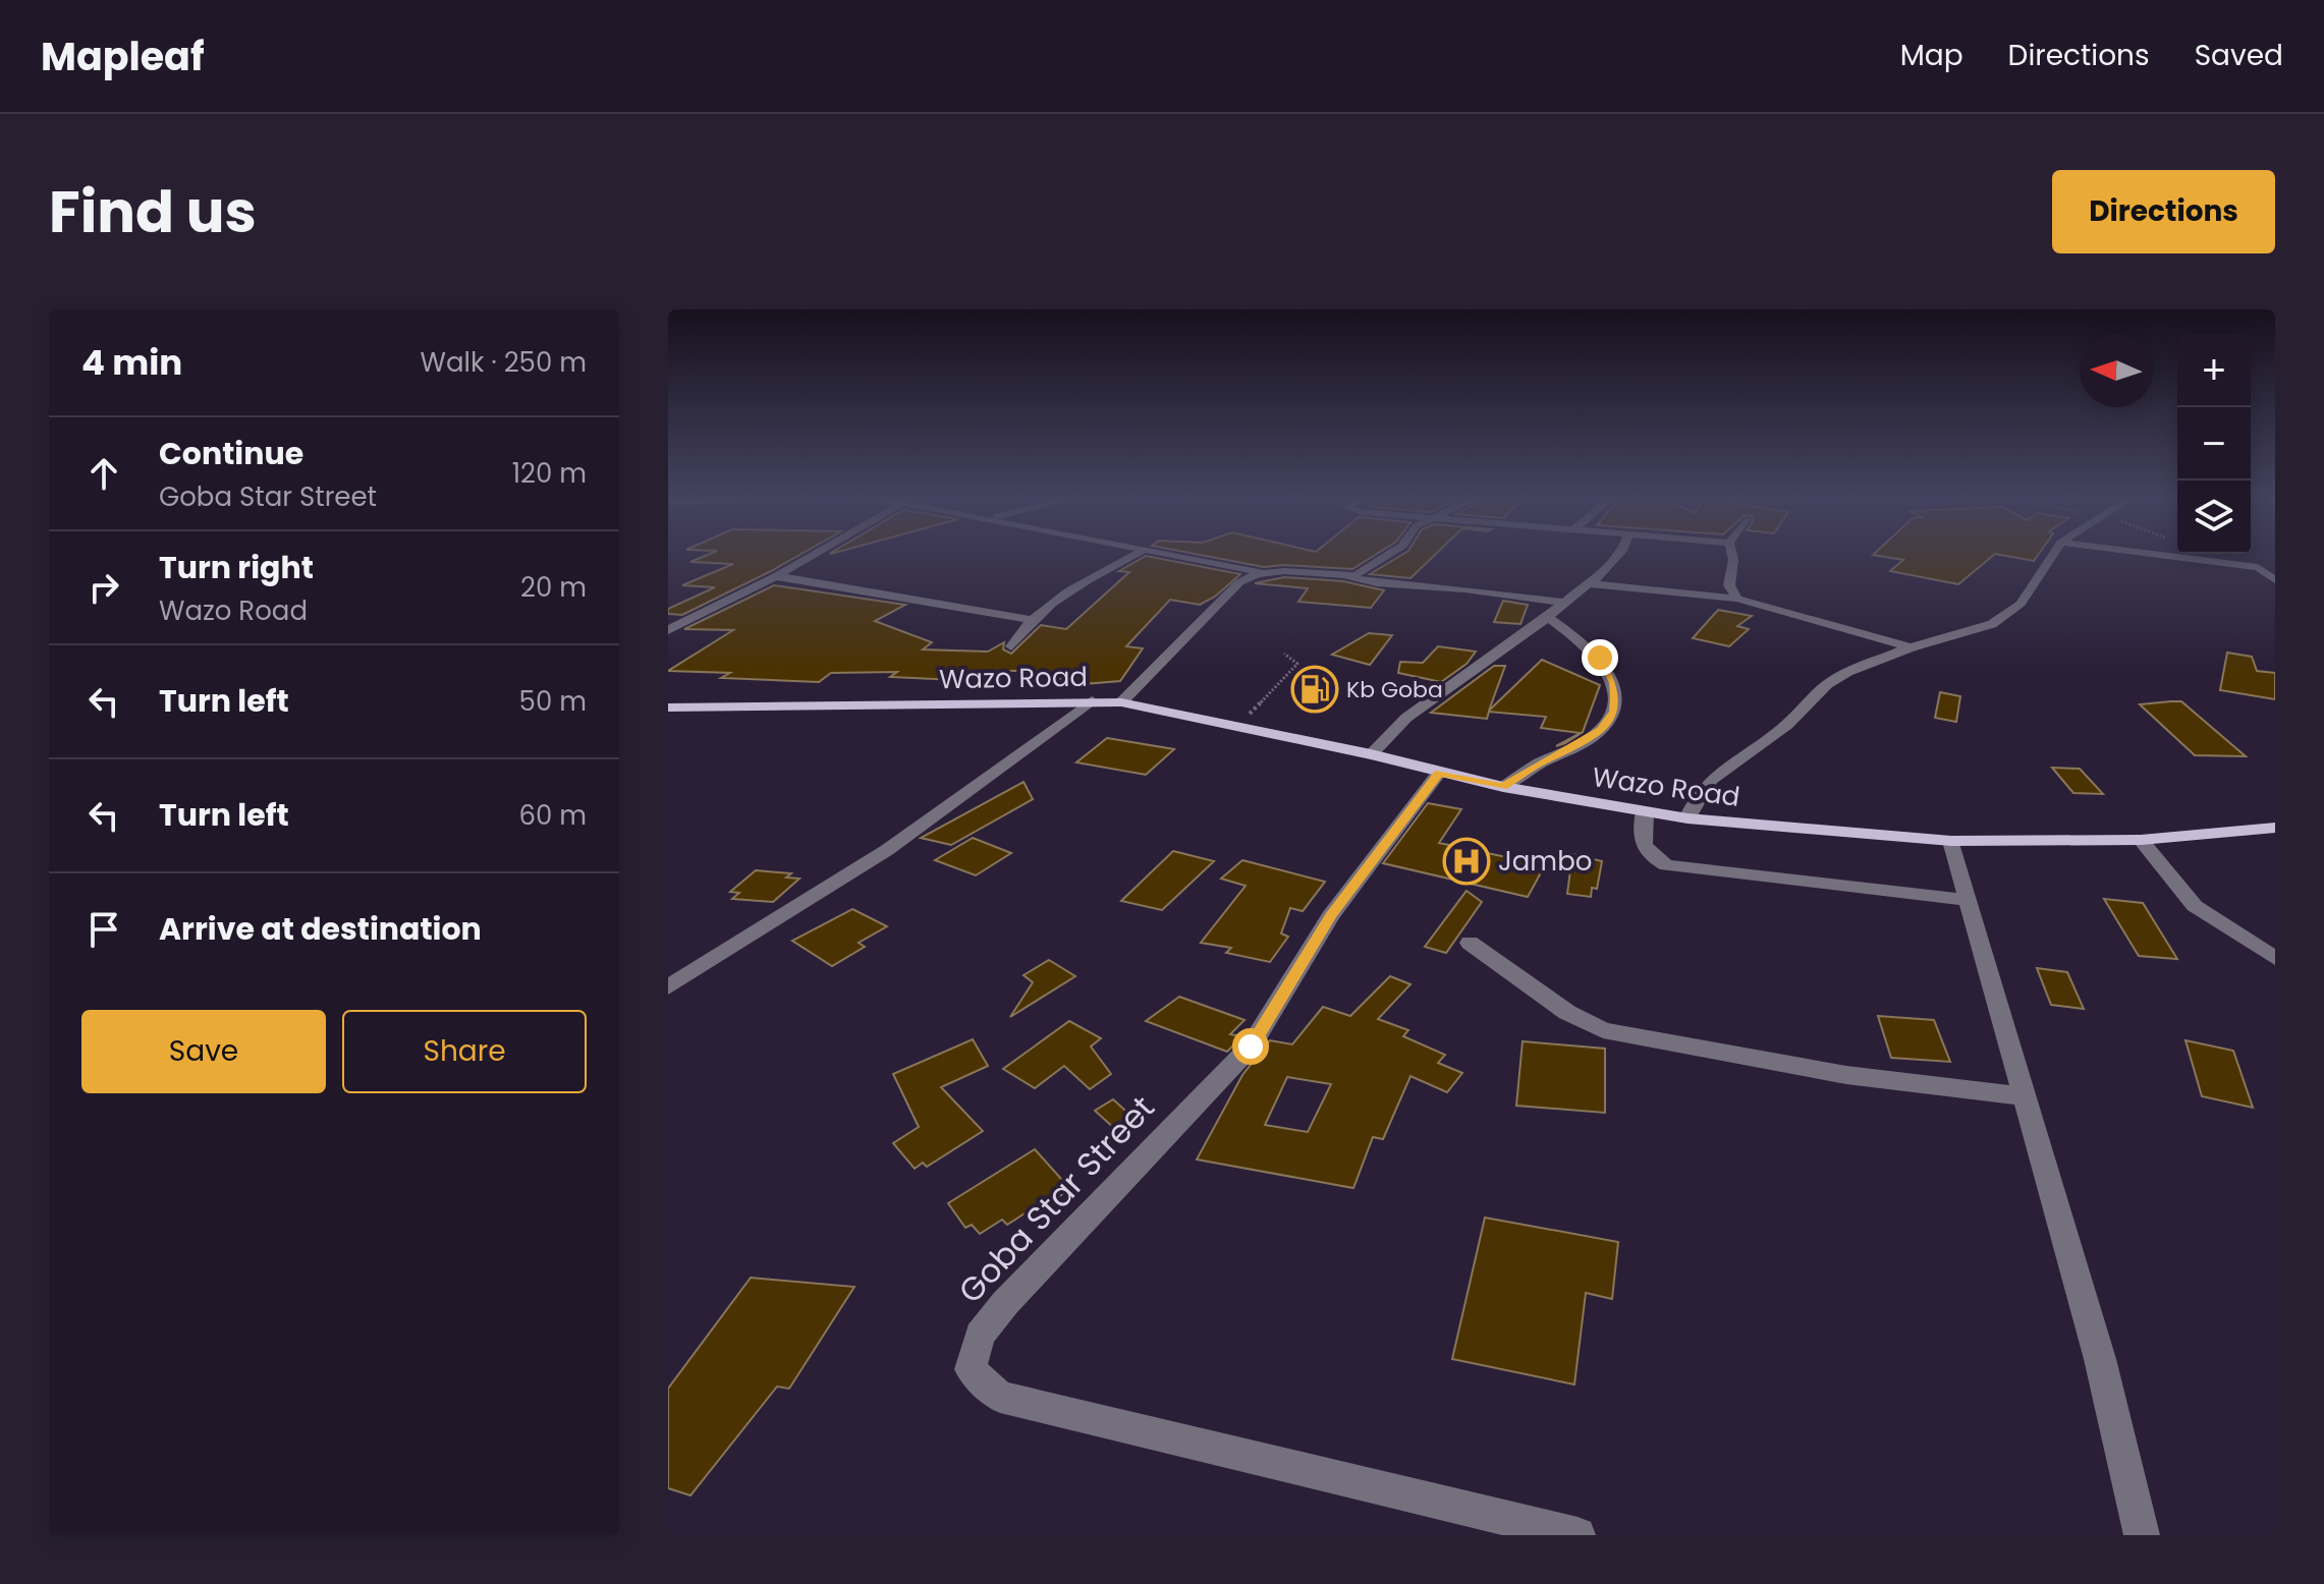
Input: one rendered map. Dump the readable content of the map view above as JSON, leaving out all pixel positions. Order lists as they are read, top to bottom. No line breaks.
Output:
{"streets":{"main road":["Wazo Road"],"street":["Goba Star Street"]},"crossings":[["Wazo Road","Goba Star Street"]],"places":{"fuel station":["Kb Goba"],"hospital":["Jambo"]},"north":"left","page":{"header":"Mapleaf","nav":["Map","Directions","Saved"],"title":"Find us","buttons":["Directions",["Save","Share"]],"heading":["4 min","Walk · 250 m"],"map_buttons":["+","−"],"list":[["Continue","Goba Star Street","120 m"],["Turn right","Wazo Road","20 m"],["Turn left","50 m"],["Turn left","60 m"],"Arrive at destination"]}}
